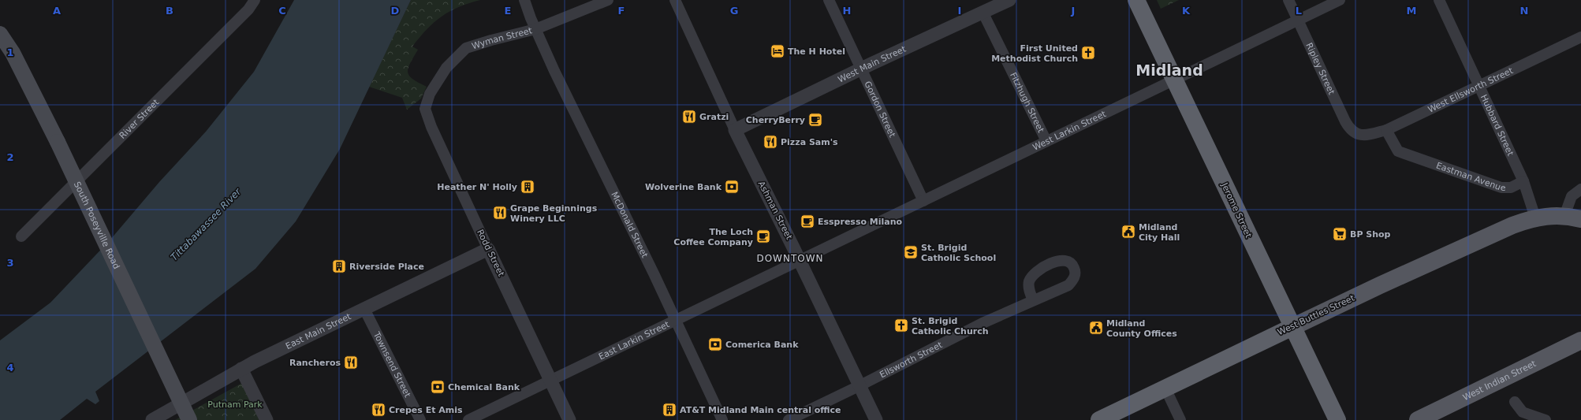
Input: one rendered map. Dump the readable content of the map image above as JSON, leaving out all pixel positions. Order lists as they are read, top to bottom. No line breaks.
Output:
{"streets":{"highway":["Jerome Street","West Buttles Street"],"main road":["South Poseyville Road","West Indian Street"],"street":["Wyman Street","West Main Street","Ripley Street","West Ellsworth Street","Fitzhugh Street","Gordon Street","River Street","Hubbard Street","West Larkin Street","Eastman Avenue","Ashman Street","McDonald Street","Rodd Street","East Main Street","East Larkin Street","Ellsworth Street","Townsend Street"]},"crossings":[["Wyman Street","McDonald Street"],["Wyman Street","Rodd Street"],["West Main Street","Fitzhugh Street"],["West Main Street","Gordon Street"],["West Main Street","Ashman Street"],["Ripley Street","West Ellsworth Street"],["Ripley Street","West Larkin Street"],["West Ellsworth Street","Hubbard Street"],["West Ellsworth Street","Eastman Avenue"],["Fitzhugh Street","West Larkin Street"],["Gordon Street","West Larkin Street"],["Hubbard Street","Eastman Avenue"],["West Larkin Street","Ashman Street"],["West Larkin Street","Jerome Street"],["West Larkin Street","East Larkin Street"],["Ashman Street","East Larkin Street"],["Ashman Street","Ellsworth Street"],["Jerome Street","West Buttles Street"],["McDonald Street","East Larkin Street"],["Rodd Street","East Main Street"],["Rodd Street","East Larkin Street"],["East Main Street","Townsend Street"]],"districts":["Midland","DOWNTOWN"],"water":["Tittabawassee River"],"parks":["Putnam Park"],"places":{"hotel":["The H Hotel"],"church":["First United Methodist Church","St. Brigid Catholic Church"],"restaurant":["Gratzi","Pizza Sam's","Grape Beginnings Winery LLC","Rancheros","Crepes Et Amis"],"cafe":["CherryBerry","Esspresso Milano","The Loch Coffee Company"],"building":["Heather N' Holly","Riverside Place","AT&T Midland Main central office"],"bank":["Wolverine Bank","Comerica Bank","Chemical Bank"],"public building":["Midland City Hall","Midland County Offices"],"supermarket":["BP Shop"],"school or university":["St. Brigid Catholic School"]},"grid":{"columns":["A","B","C","D","E","F","G","H","I","J","K","L","M","N"],"rows":["1","2","3","4"]}}
